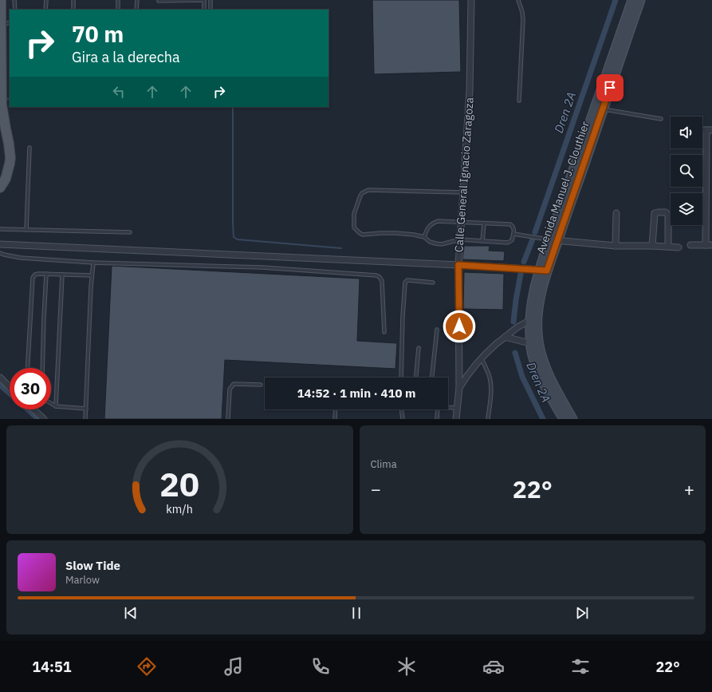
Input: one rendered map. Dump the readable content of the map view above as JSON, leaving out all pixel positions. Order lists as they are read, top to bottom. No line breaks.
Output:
{"streets":{"main road":["Avenida Manuel J. Clouthier"],"street":["Calle General Ignacio Zaragoza"]},"water":["Dren 2A"],"page":{"turn":["70 m","Gira a la derecha"],"limit":"30","trip":"14:52 · 1 min · 410 m","tile":"Clima","heat":["−","22°","+"],"song":["Slow Tide","Marlow"],"tabs":["14:51","22°"],"gauge":["20","km/h"]}}
